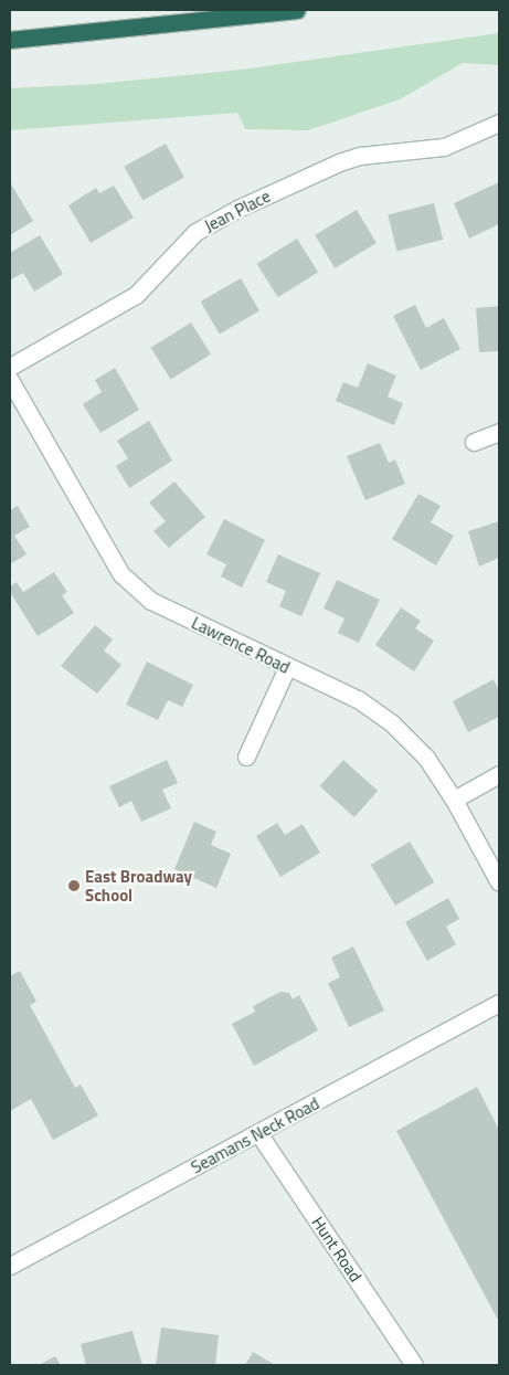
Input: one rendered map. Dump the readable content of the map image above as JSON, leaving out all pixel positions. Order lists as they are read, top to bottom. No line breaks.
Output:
{"streets":{"street":["Jean Place","Lawrence Road","Seamans Neck Road","Hunt Road"]},"crossings":[["Seamans Neck Road","Hunt Road"]],"places":["East Broadway School"]}
